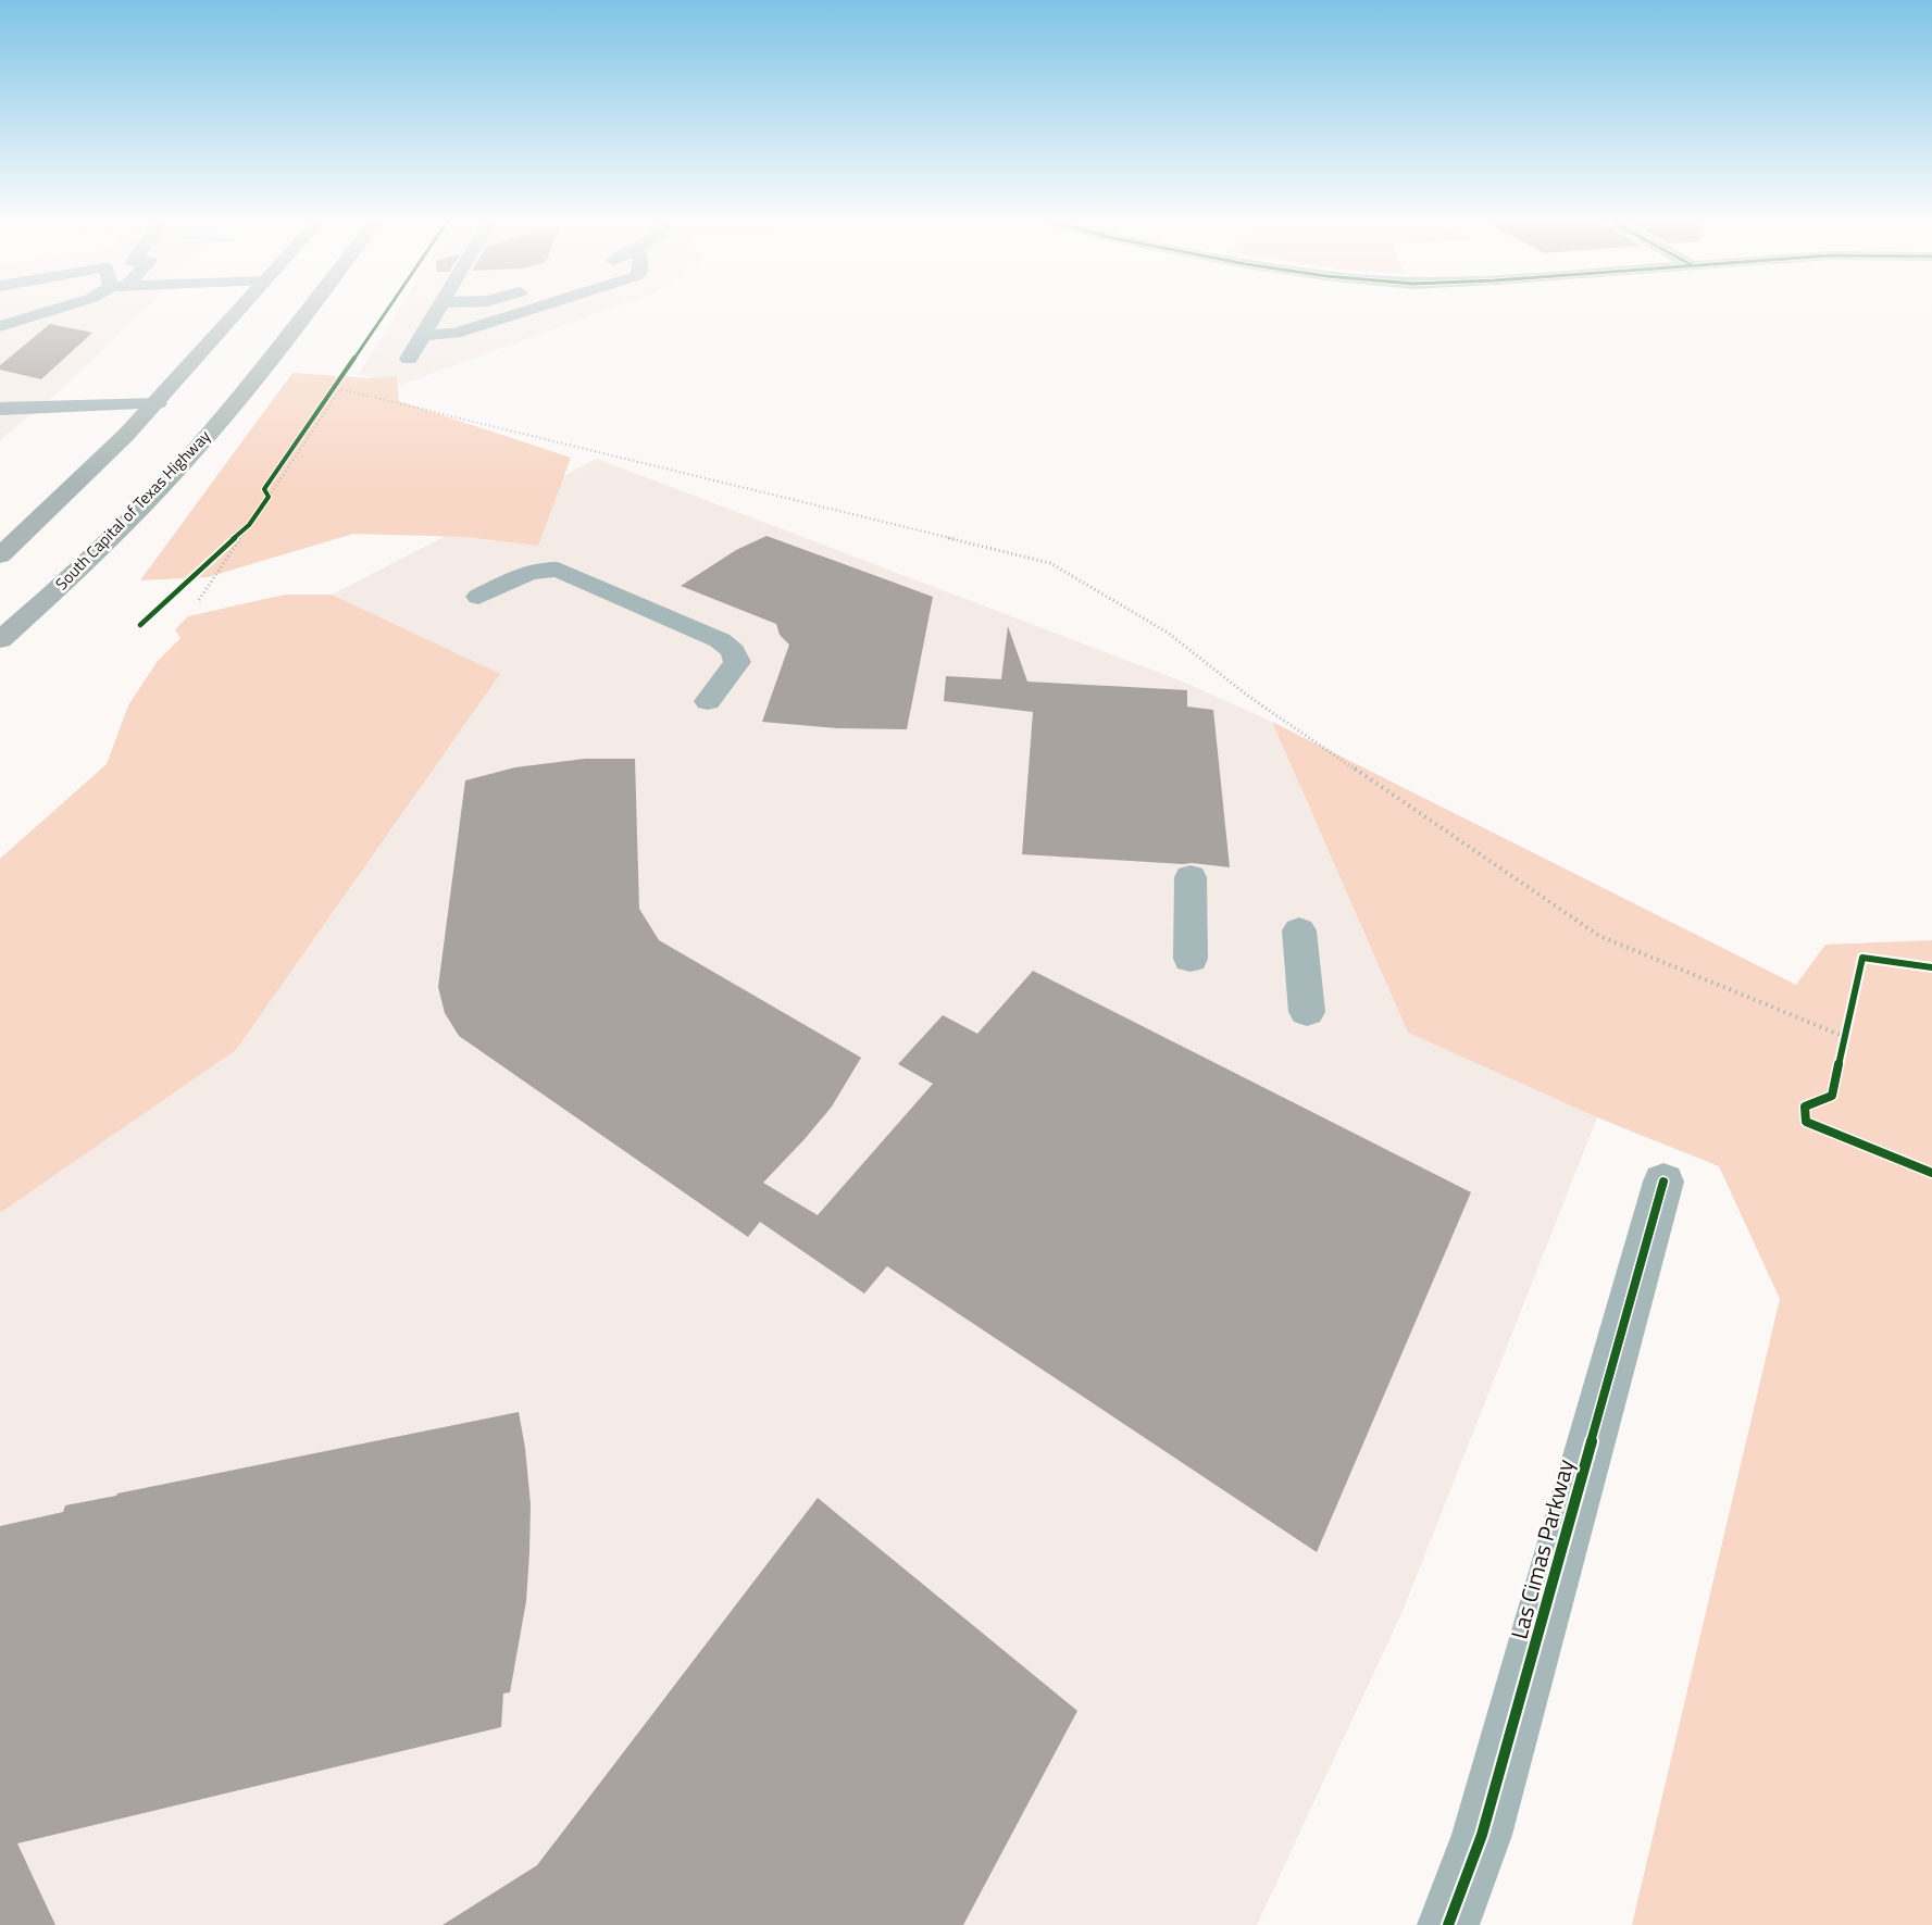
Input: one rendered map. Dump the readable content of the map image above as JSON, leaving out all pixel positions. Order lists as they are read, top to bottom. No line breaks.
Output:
{"streets":{"highway":["South Capital of Texas Highway"],"street":["Las Cimas Parkway"]}}
